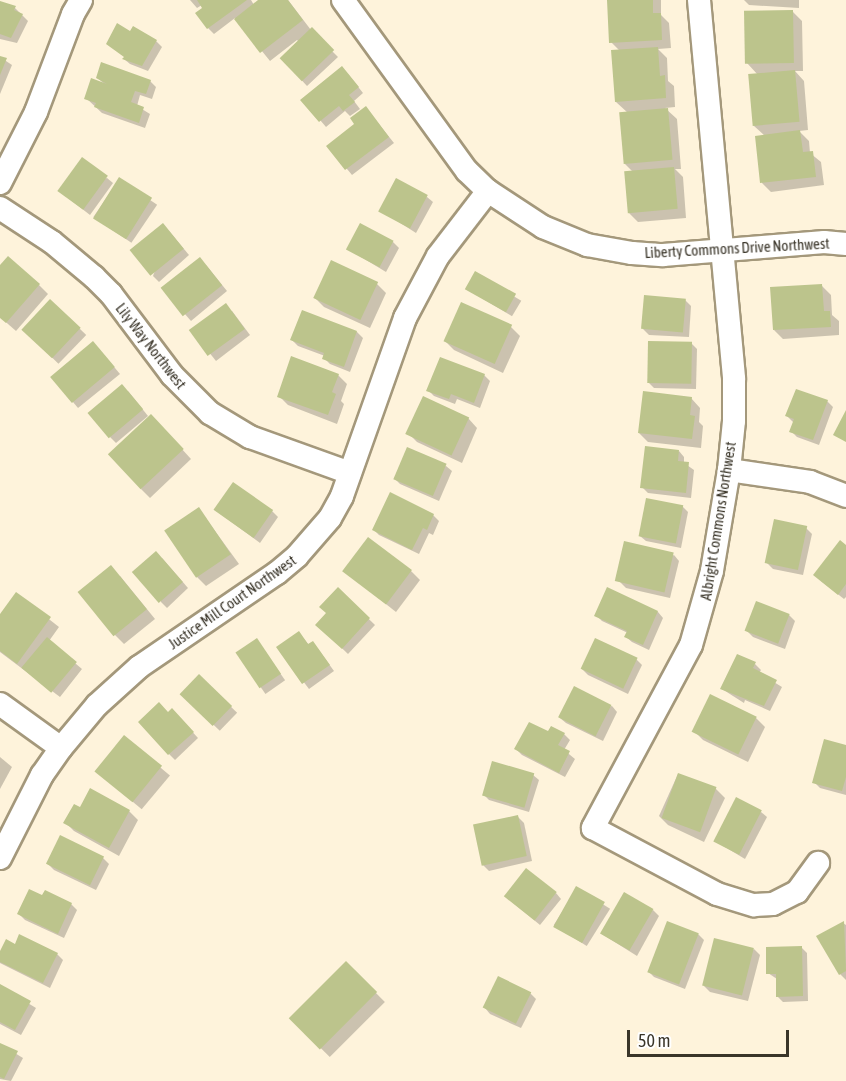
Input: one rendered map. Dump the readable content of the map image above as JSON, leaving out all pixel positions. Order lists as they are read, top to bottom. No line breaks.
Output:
{"streets":{"street":["Liberty Commons Drive Northwest","Lily Way Northwest","Albright Commons Northwest","Justice Mill Court Northwest"]},"crossings":[["Liberty Commons Drive Northwest","Albright Commons Northwest"],["Liberty Commons Drive Northwest","Justice Mill Court Northwest"],["Lily Way Northwest","Justice Mill Court Northwest"]],"scale_bar":"50 m"}
